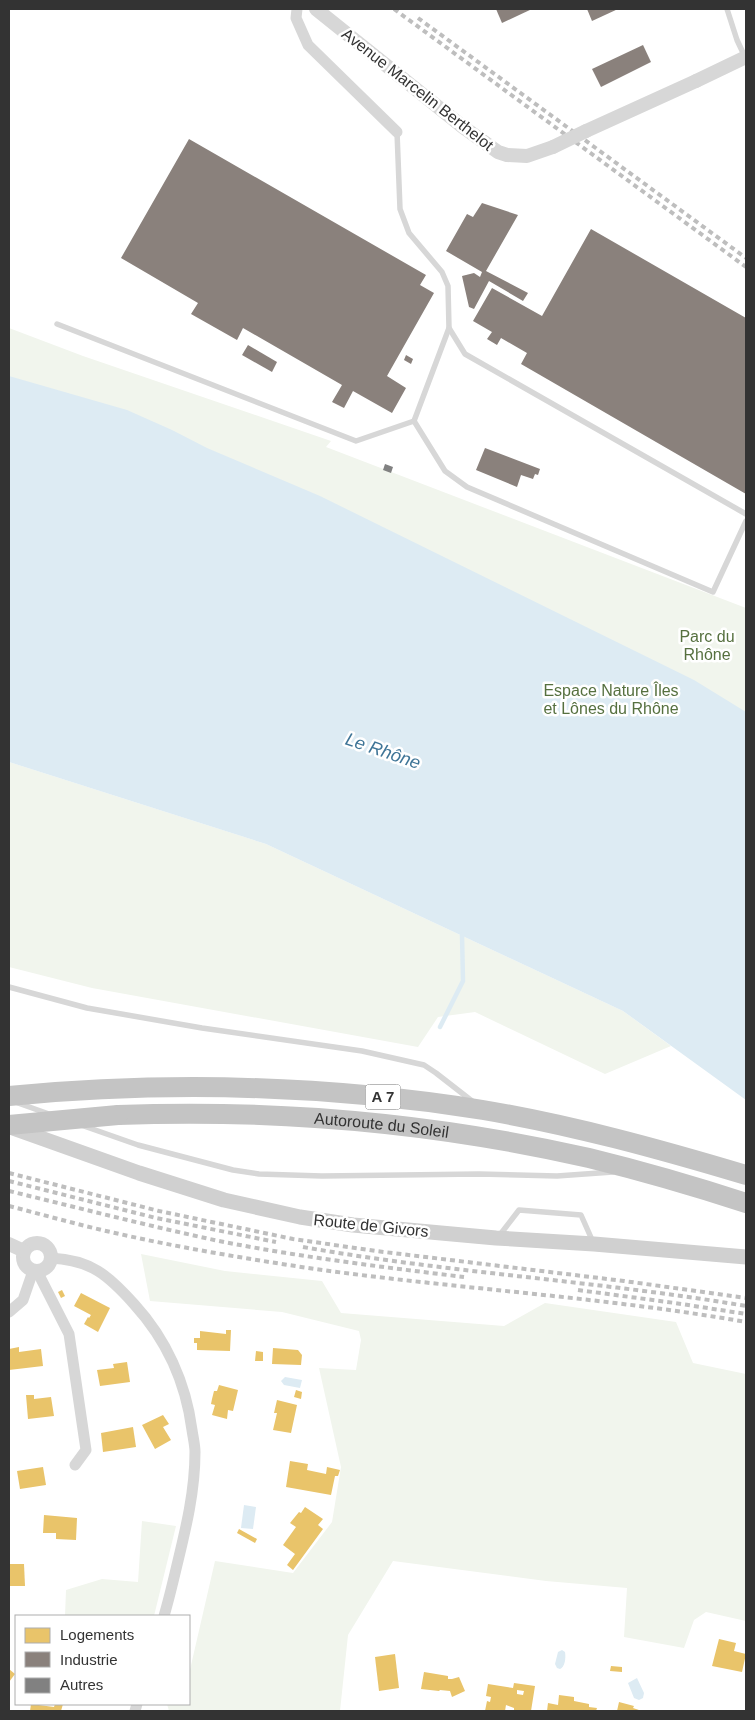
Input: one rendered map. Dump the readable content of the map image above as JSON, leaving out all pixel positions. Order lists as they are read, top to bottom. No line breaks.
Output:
{"streets":{"highway":["A 7","Autoroute du Soleil"],"main road":["Route de Givors"],"street":["Avenue Marcelin Berthelot"]},"crossings":[["Autoroute du Soleil","Route de Givors"]],"water":["Le Rhône"],"parks":["Parc du Rhône","Espace Nature Îles et Lônes du Rhône"],"legend":["Logements","Industrie","Autres"]}
